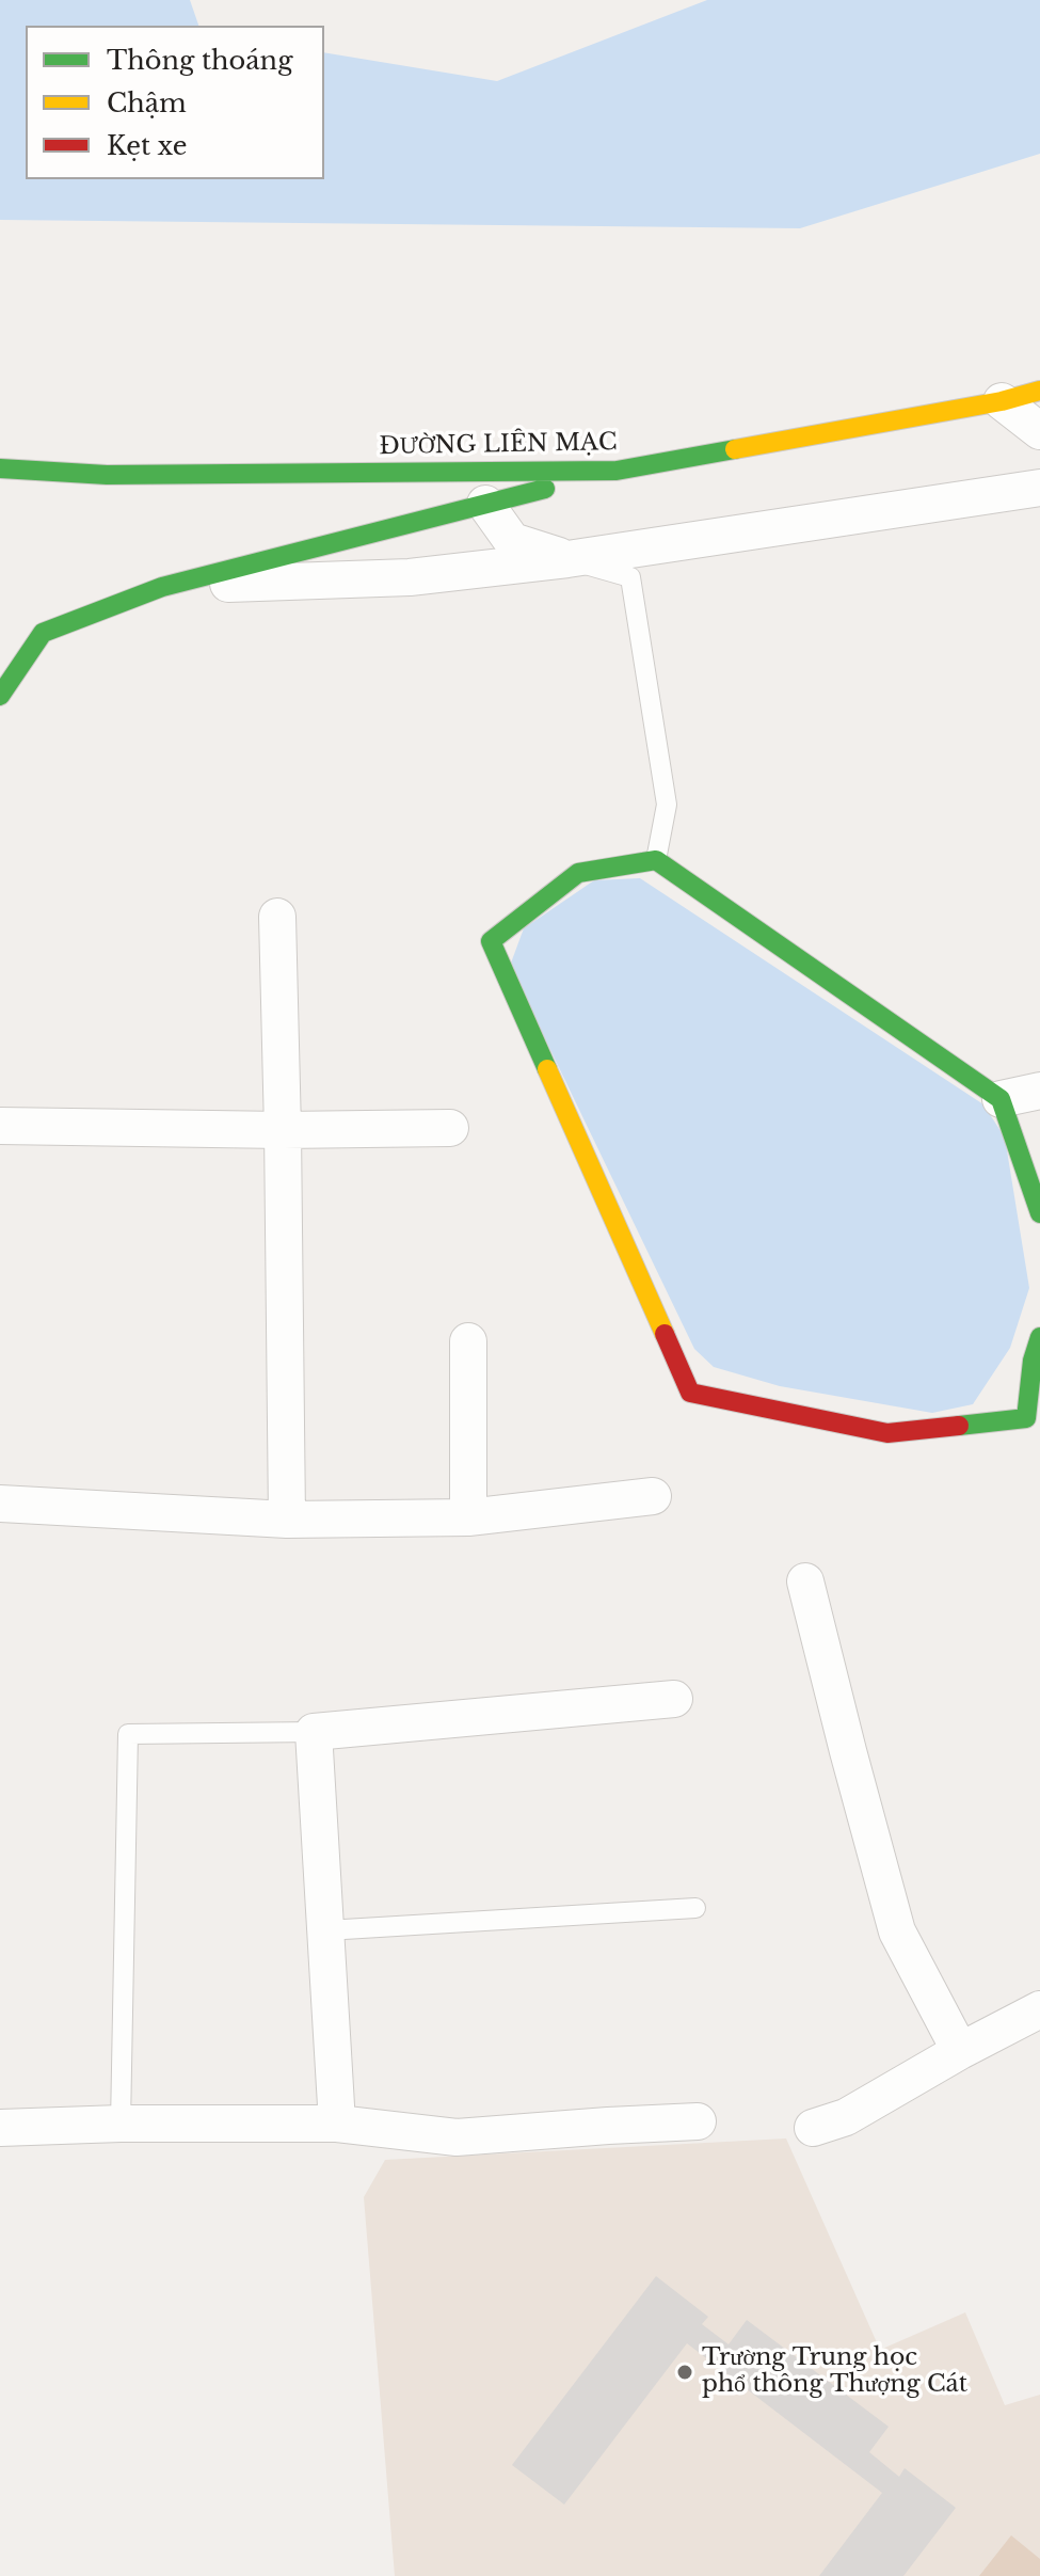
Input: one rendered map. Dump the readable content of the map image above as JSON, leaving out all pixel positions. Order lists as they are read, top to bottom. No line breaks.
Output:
{"streets":{"main road":["ĐƯỜNG LIÊN MẠC"]},"places":["Trường Trung học phổ thông Thượng Cát"],"legend":["Thông thoáng","Chậm","Kẹt xe"]}
